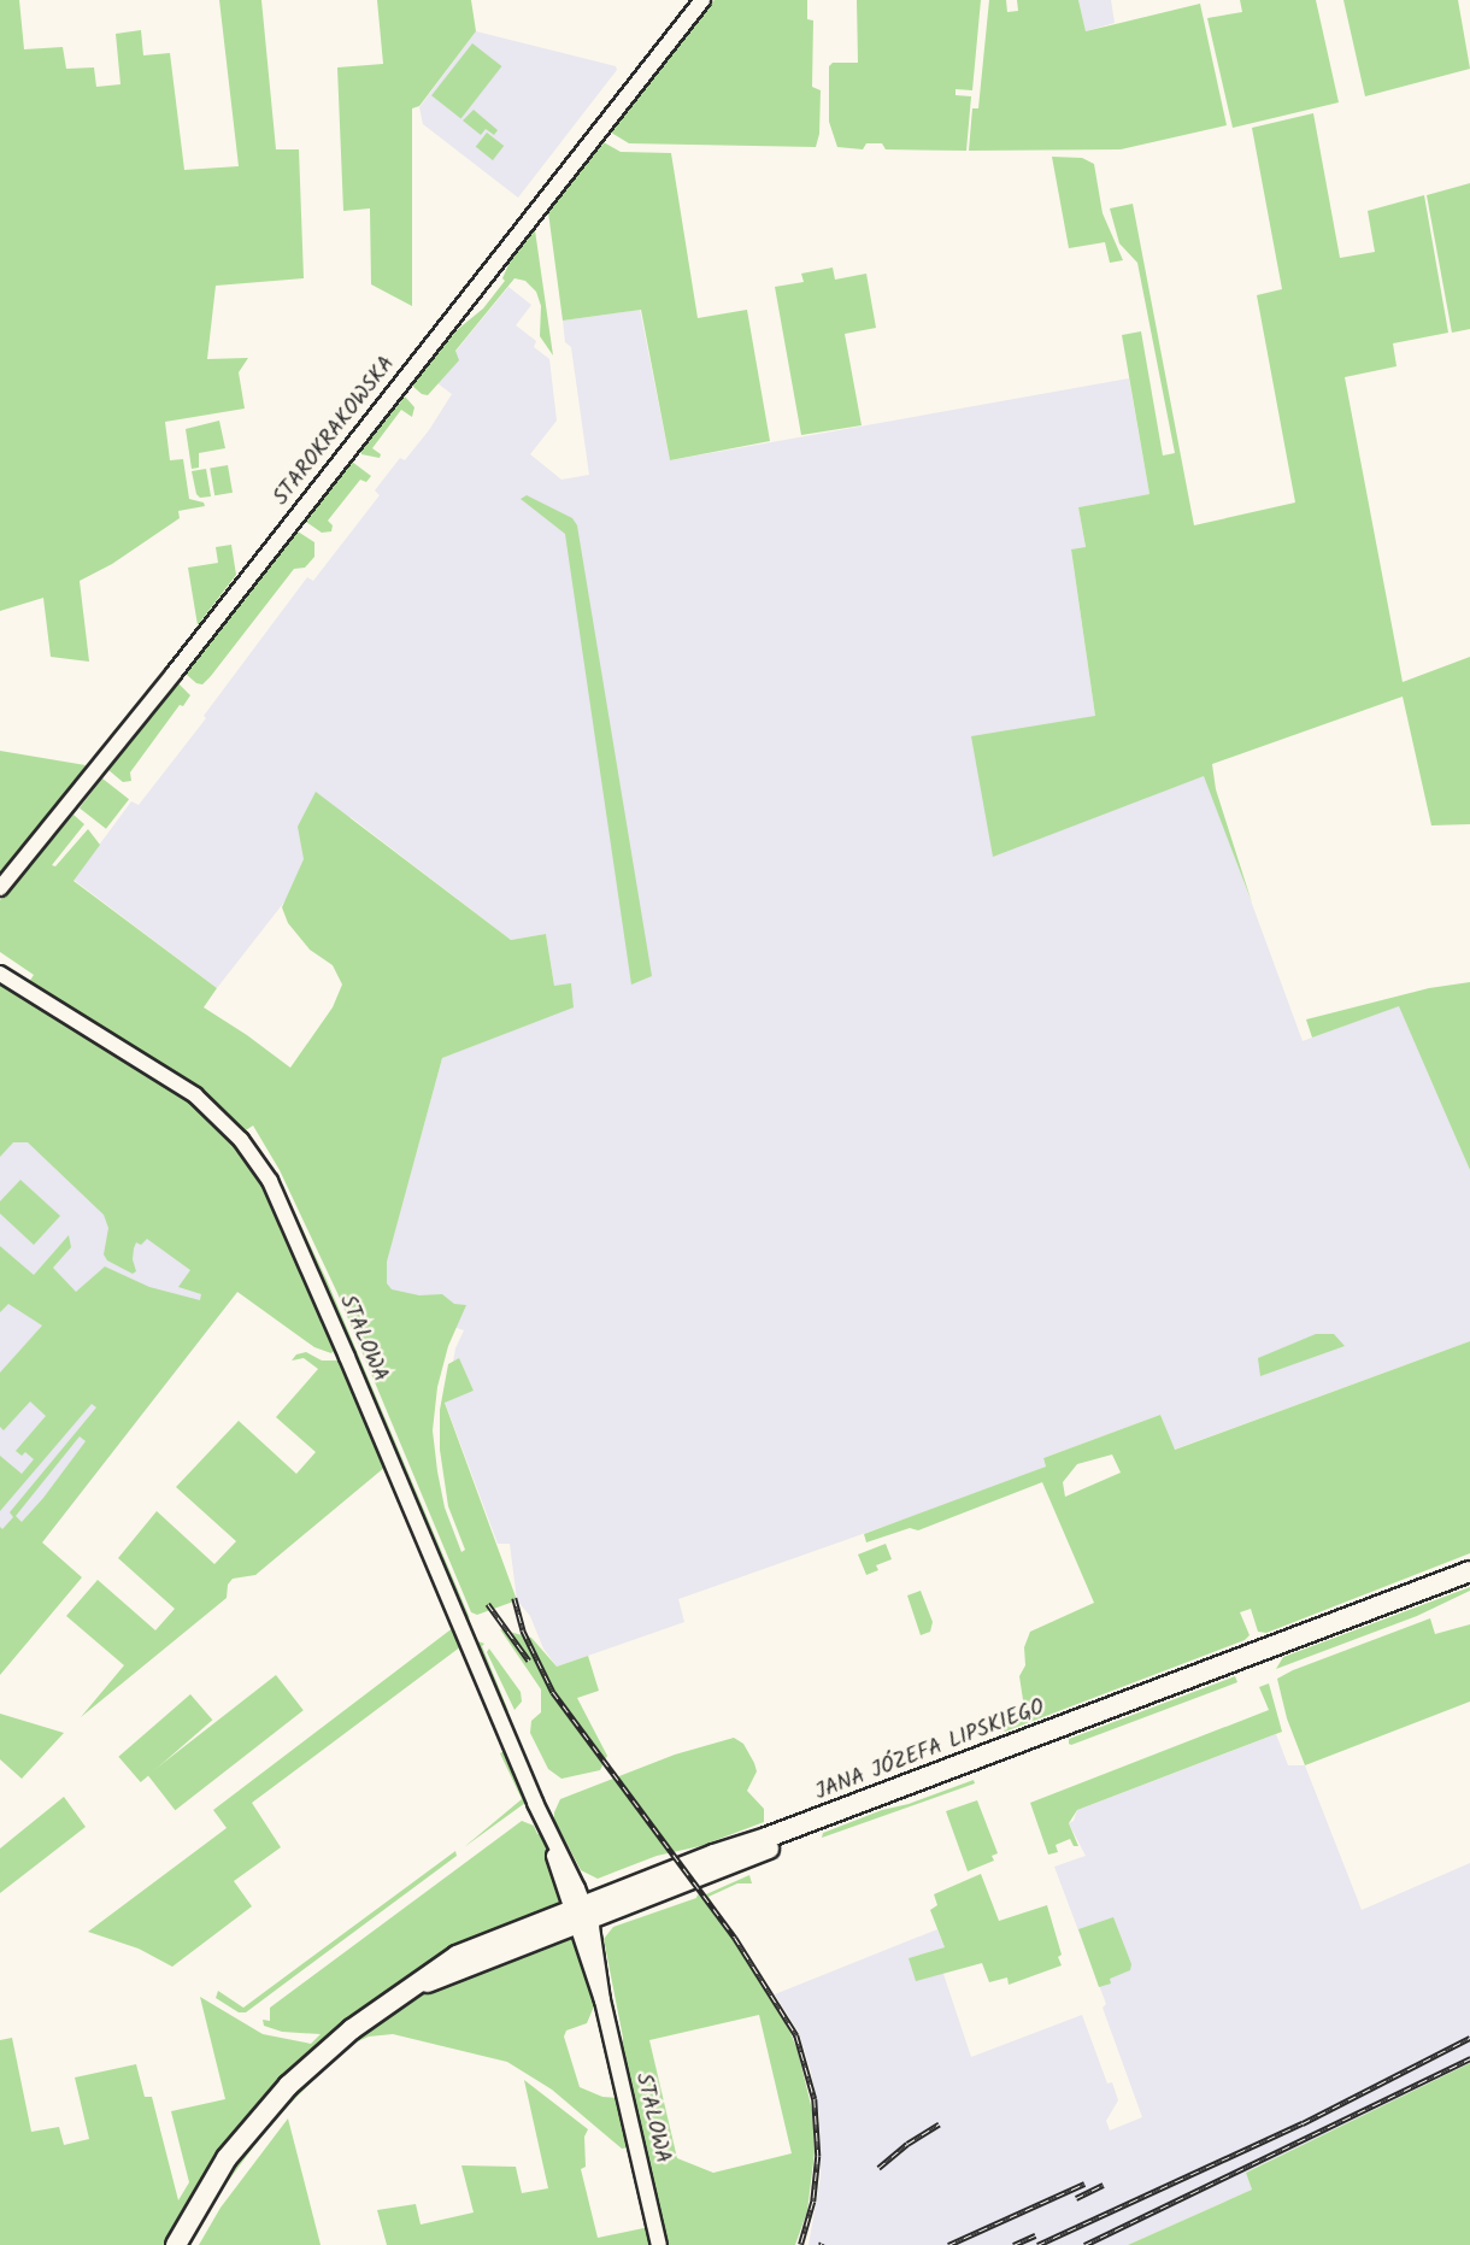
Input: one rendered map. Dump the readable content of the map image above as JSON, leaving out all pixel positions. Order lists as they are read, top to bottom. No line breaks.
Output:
{"streets":{"main road":["JANA JÓZEFA LIPSKIEGO"],"street":["STAROKRAKOWSKA","STALOWA"]},"crossings":[["STALOWA","JANA JÓZEFA LIPSKIEGO"]]}
